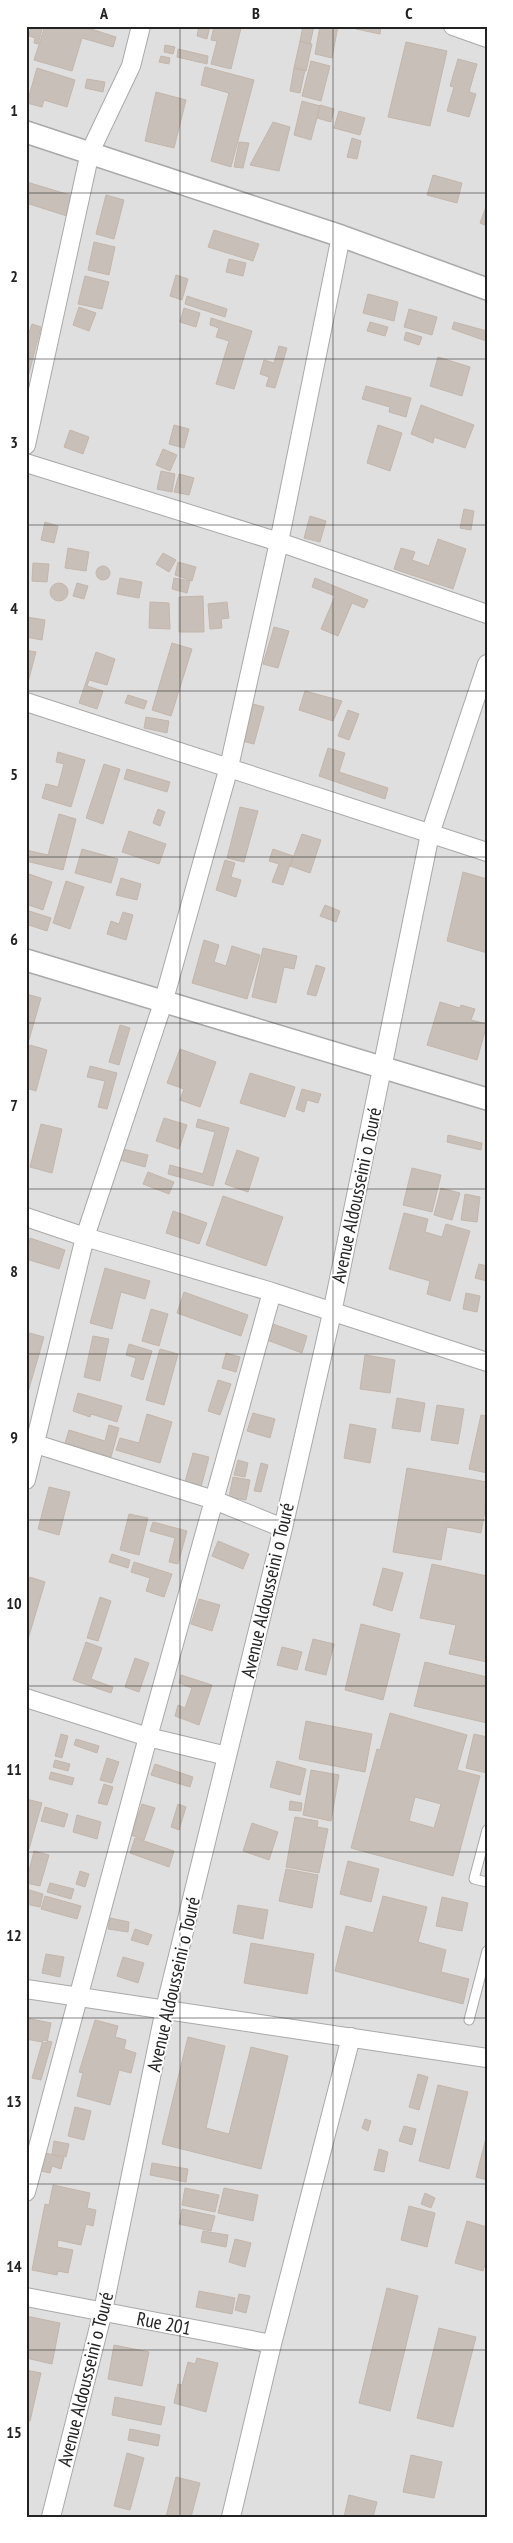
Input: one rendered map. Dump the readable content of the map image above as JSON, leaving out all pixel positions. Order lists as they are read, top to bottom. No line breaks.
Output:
{"streets":{"street":["Avenue Aldousseini o Touré","Rue 201"]},"crossings":[["Avenue Aldousseini o Touré","Rue 201"]],"grid":{"columns":["A","B","C"],"rows":["1","2","3","4","5","6","7","8","9","10","11","12","13","14","15"]}}
